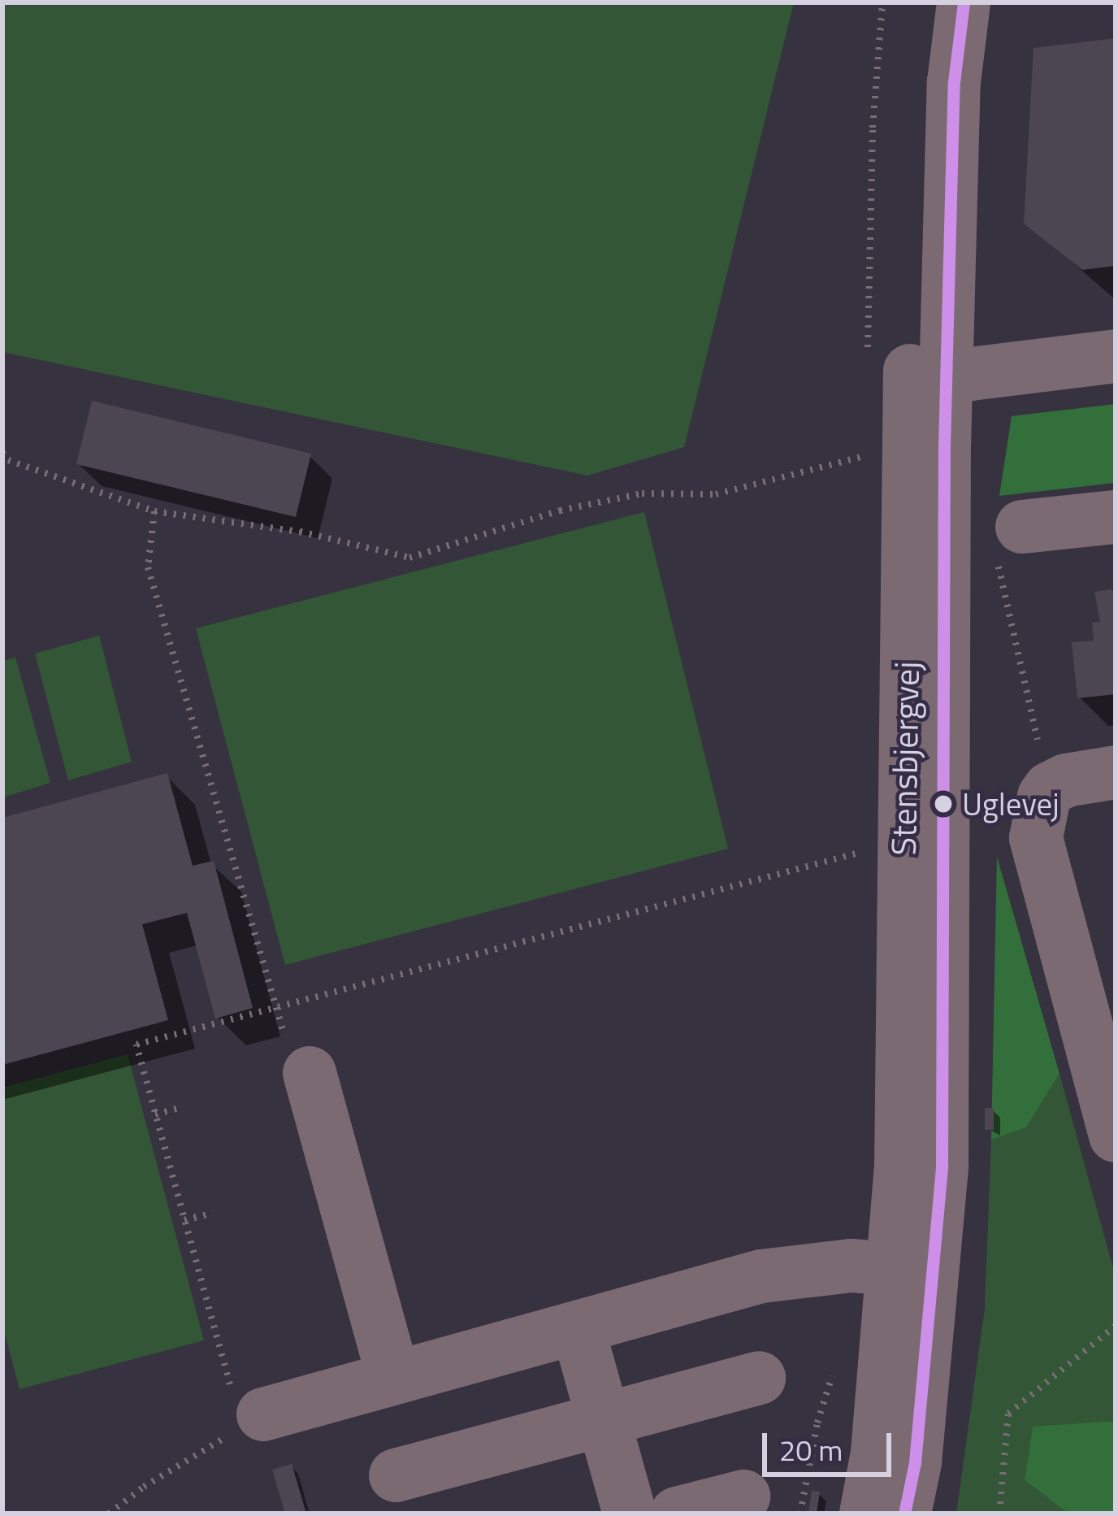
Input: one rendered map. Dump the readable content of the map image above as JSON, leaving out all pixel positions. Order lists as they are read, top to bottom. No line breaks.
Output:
{"streets":{"street":["Stensbjergvej"]},"places":["Uglevej"],"scale_bar":"20 m"}
